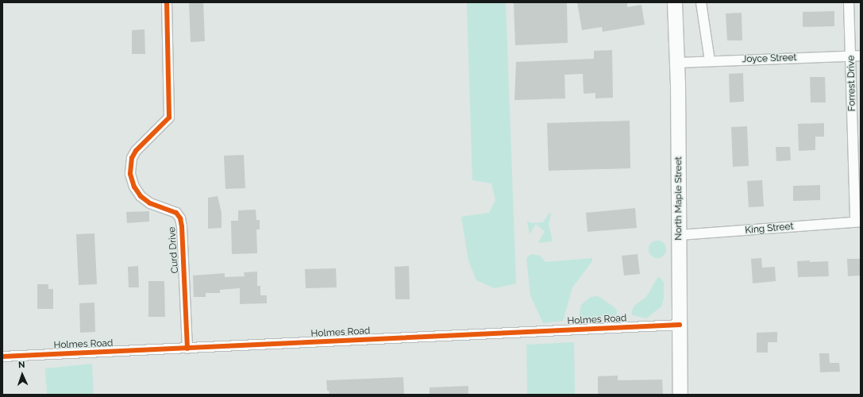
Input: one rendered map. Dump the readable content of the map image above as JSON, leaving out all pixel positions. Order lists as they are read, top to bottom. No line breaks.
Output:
{"streets":{"main road":["North Maple Street"],"street":["Joyce Street","Forrest Drive","King Street","Curd Drive","Holmes Road"]},"crossings":[["Joyce Street","Forrest Drive"],["Joyce Street","North Maple Street"],["Forrest Drive","King Street"],["North Maple Street","King Street"],["North Maple Street","Holmes Road"],["Curd Drive","Holmes Road"]],"north":"top"}
